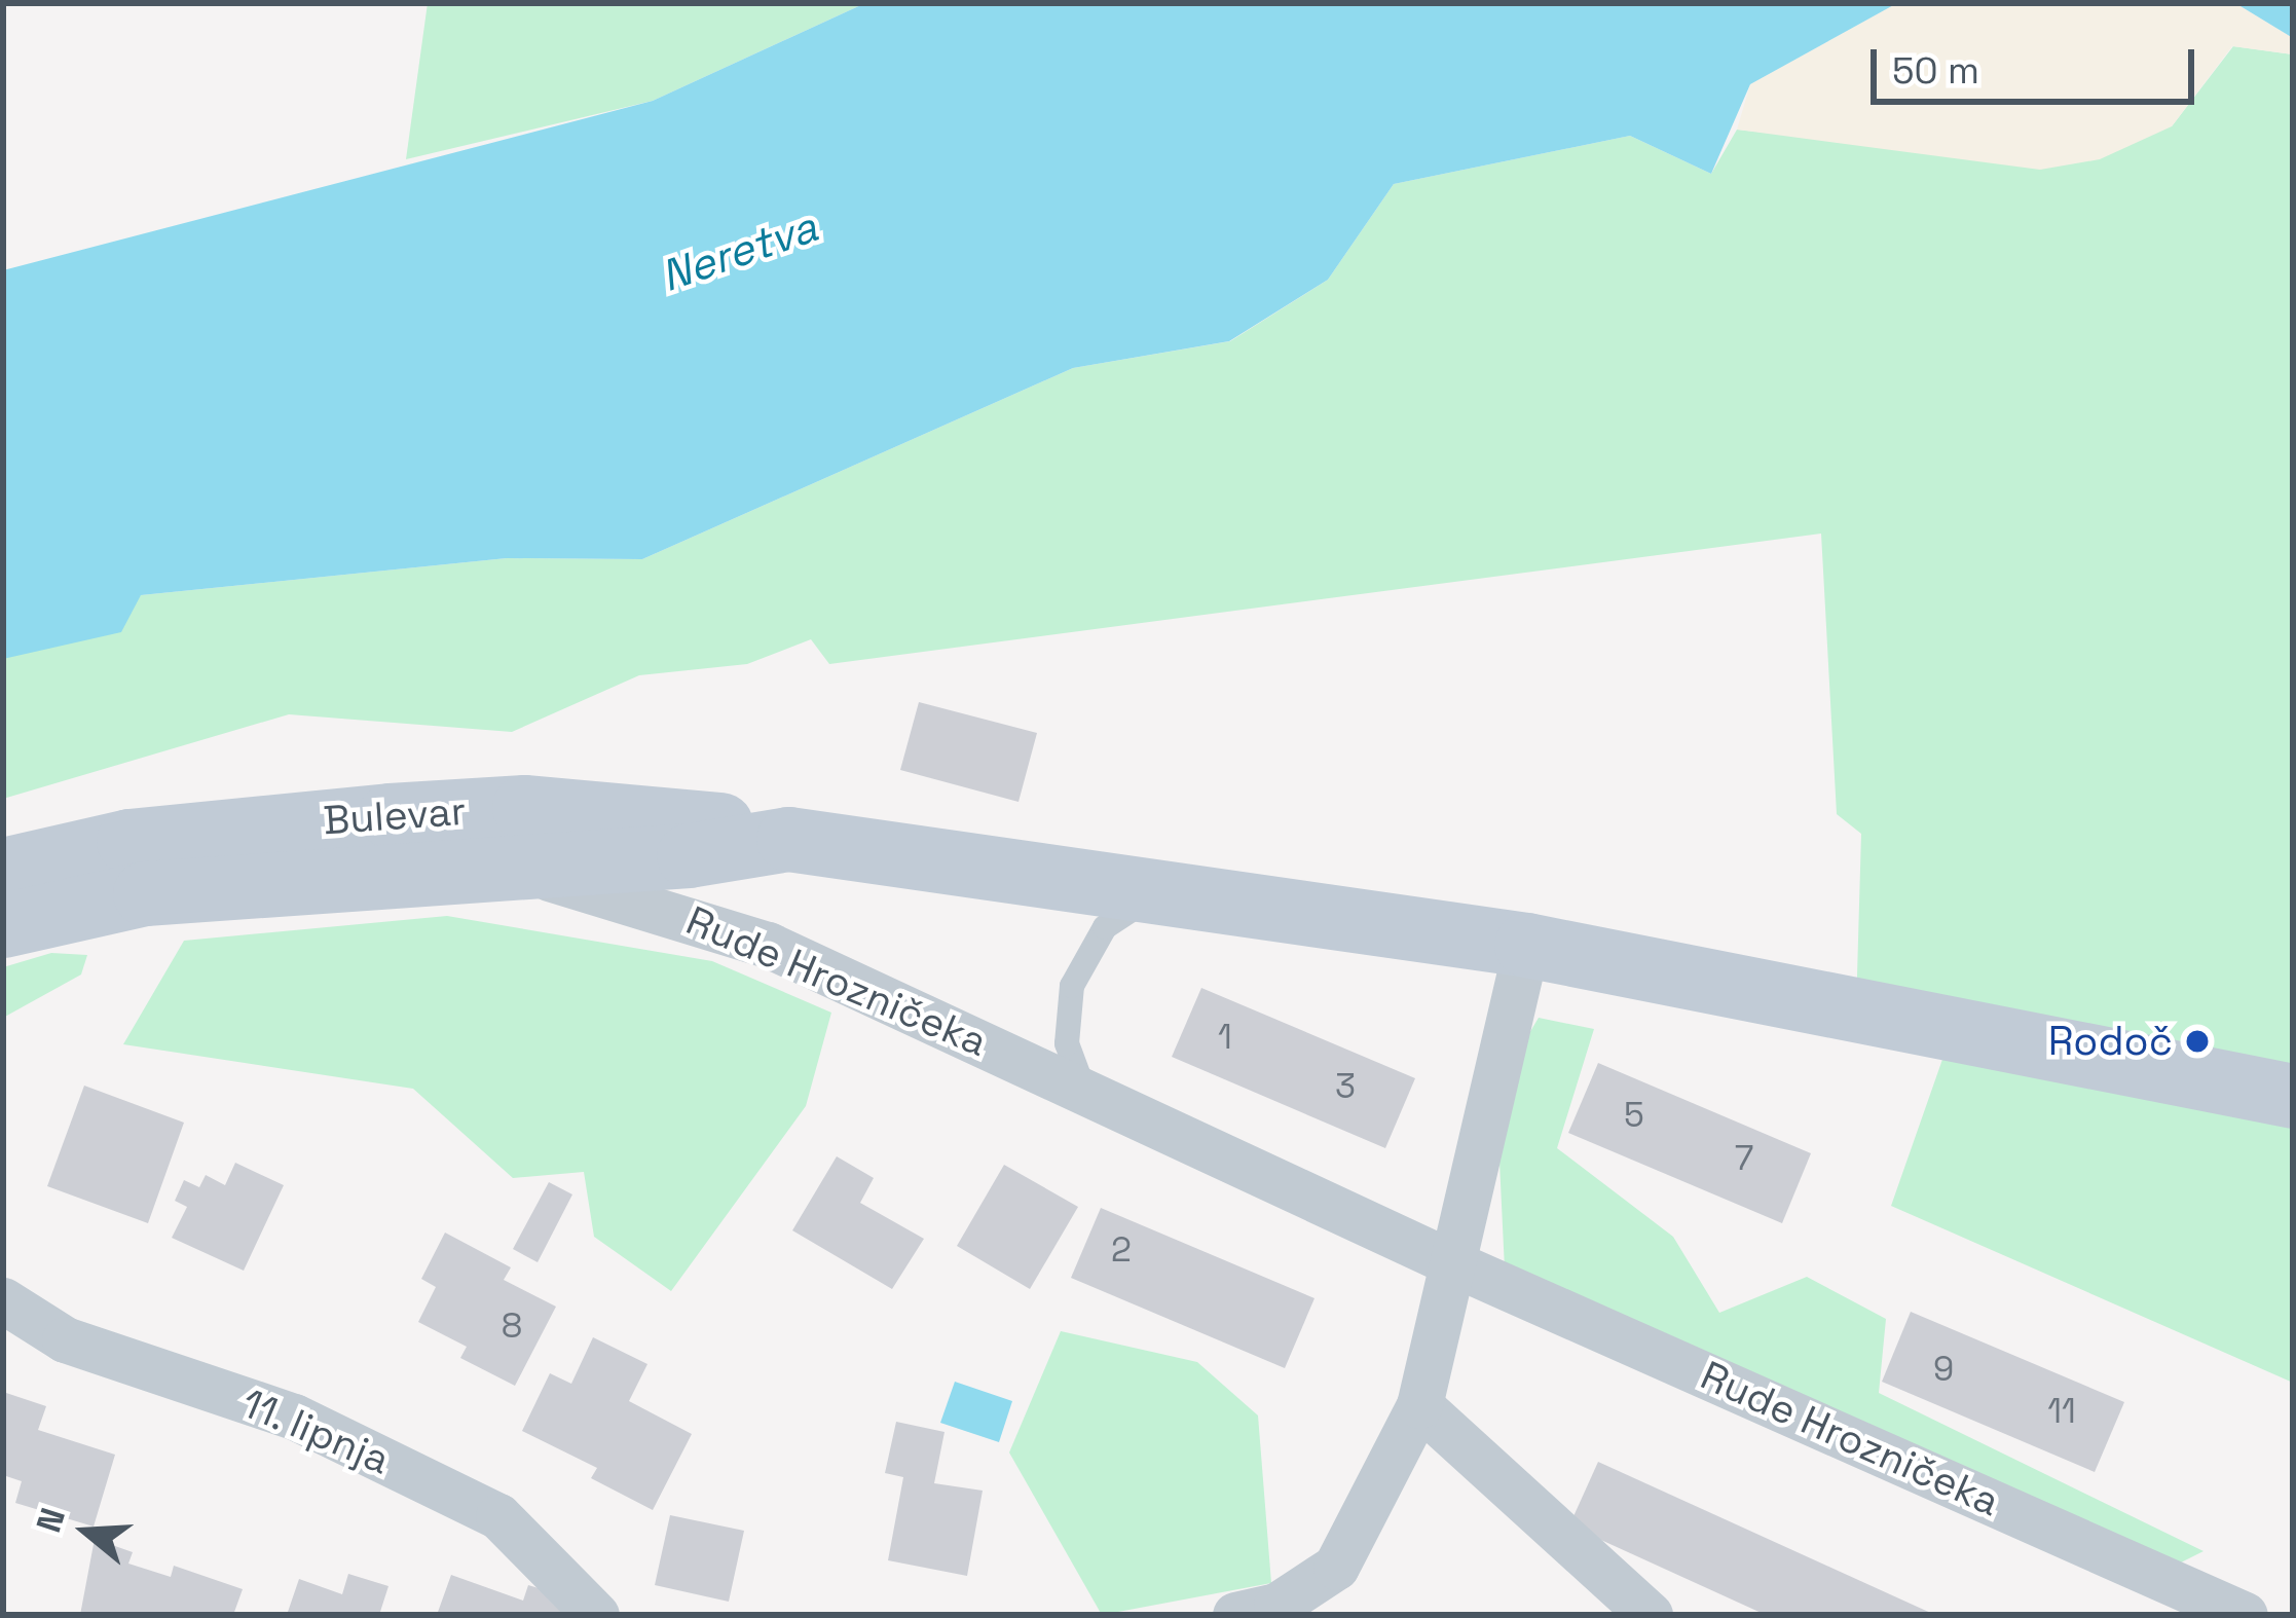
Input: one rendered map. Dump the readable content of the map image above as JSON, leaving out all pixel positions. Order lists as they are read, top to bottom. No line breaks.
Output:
{"streets":{"main road":["Bulevar"],"street":["Rude Hrozničeka","11. lipnja"]},"water":["Neretva"],"places":["Rodoč"],"house_numbers":["1","3","5","7","2","8","9","11"],"scale_bar":"50 m","north":"left"}
